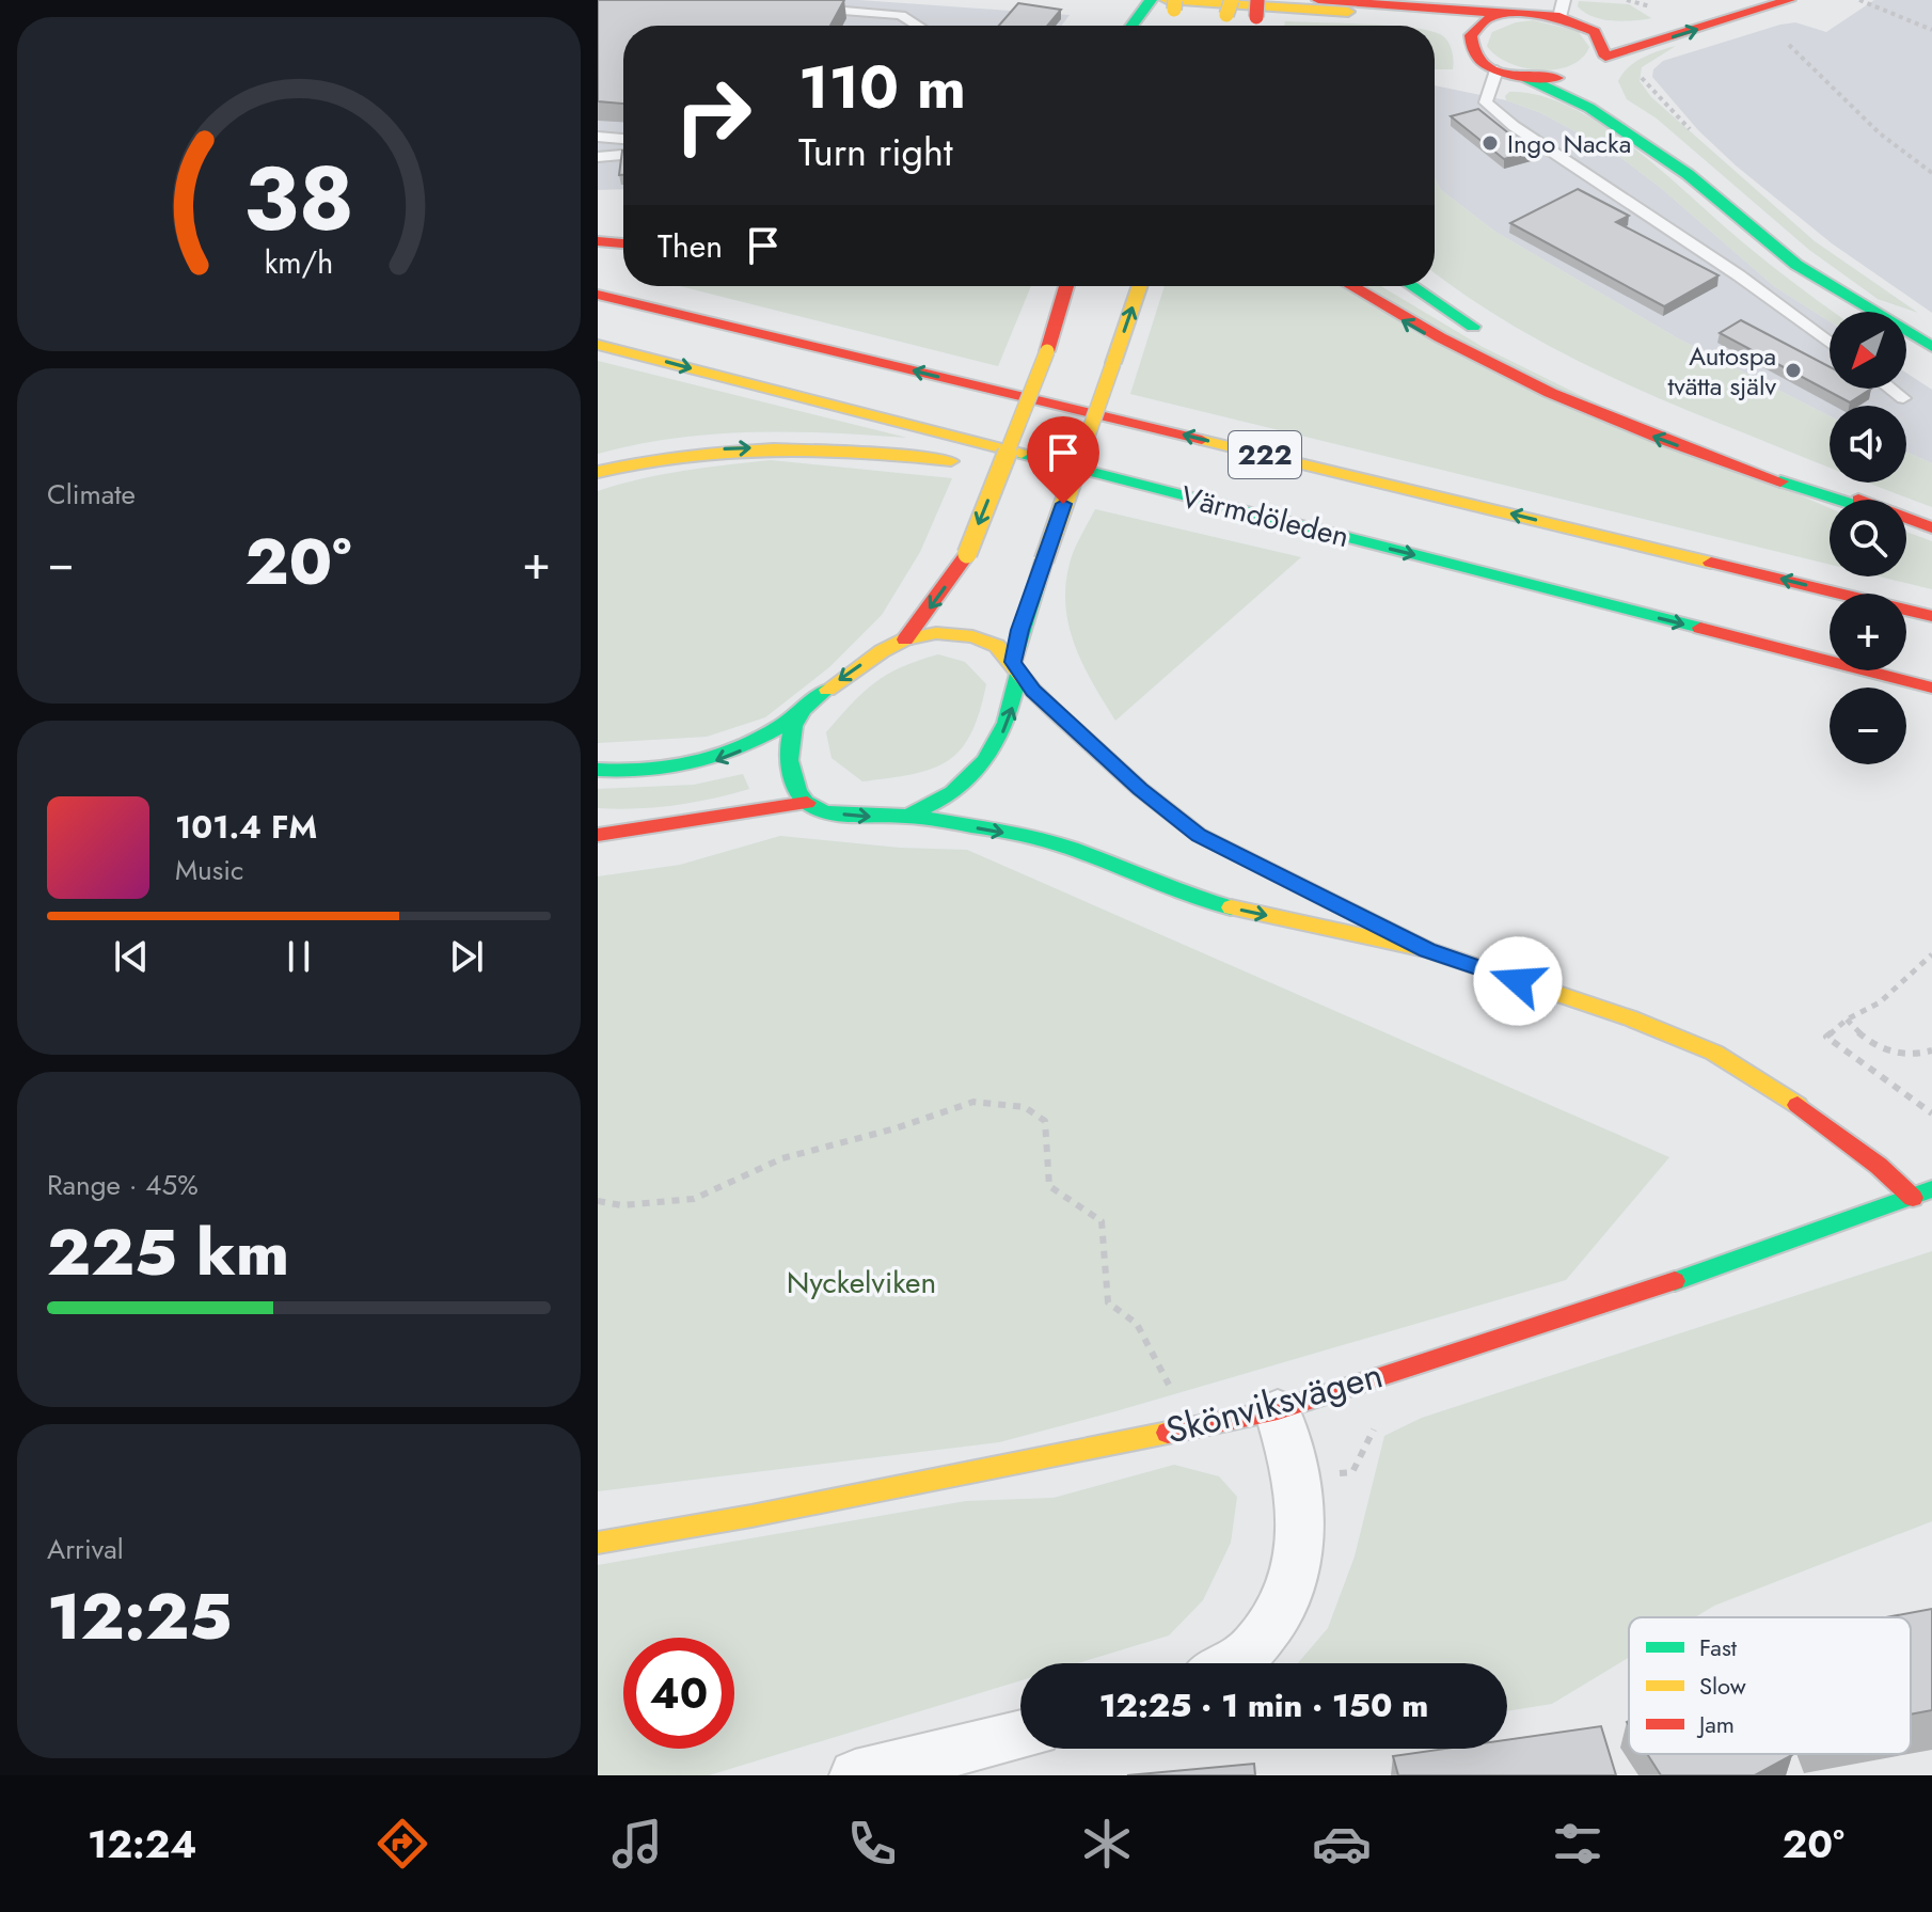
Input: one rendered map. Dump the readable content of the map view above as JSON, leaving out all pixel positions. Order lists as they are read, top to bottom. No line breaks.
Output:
{"streets":{"main road":["222","Värmdöleden","Skönviksvägen"]},"parks":["Nyckelviken"],"places":["Ingo Nacka","Autospa tvätta själv"],"legend":["Fast","Slow","Jam"],"north":"bottom left","page":{"turn":["110 m","Turn right"],"then":"Then","map_buttons":["+","−"],"tile":["Climate",["Range · 45%","225 km"],["Arrival","12:25"]],"heat":["−","20°","+"],"song":["101.4 FM","Music"],"limit":"40","trip":"12:25 · 1 min · 150 m","tabs":["12:24","20°"],"gauge":["38","km/h"]}}
